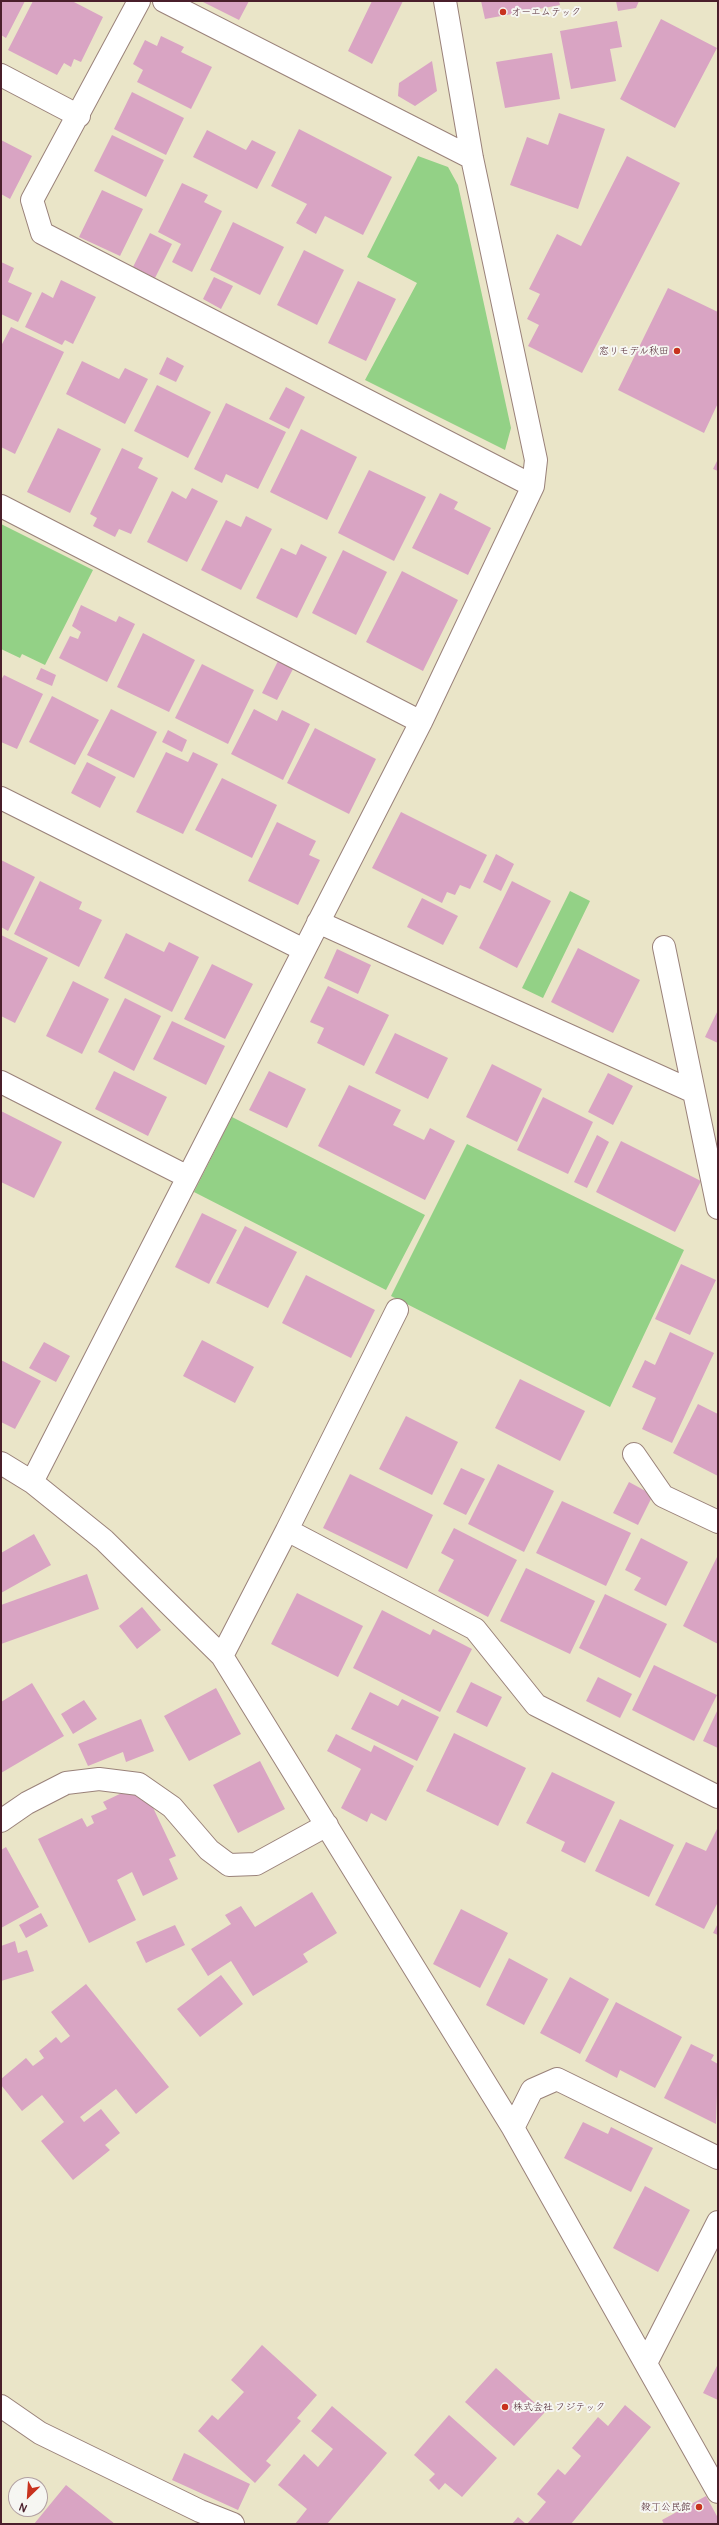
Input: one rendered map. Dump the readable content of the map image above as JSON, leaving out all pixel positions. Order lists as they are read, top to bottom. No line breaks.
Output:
{"places":["オーエムテック","窓リモデル秋田","株式会社 フジテック","穀丁公民館"],"north":"bottom left"}
